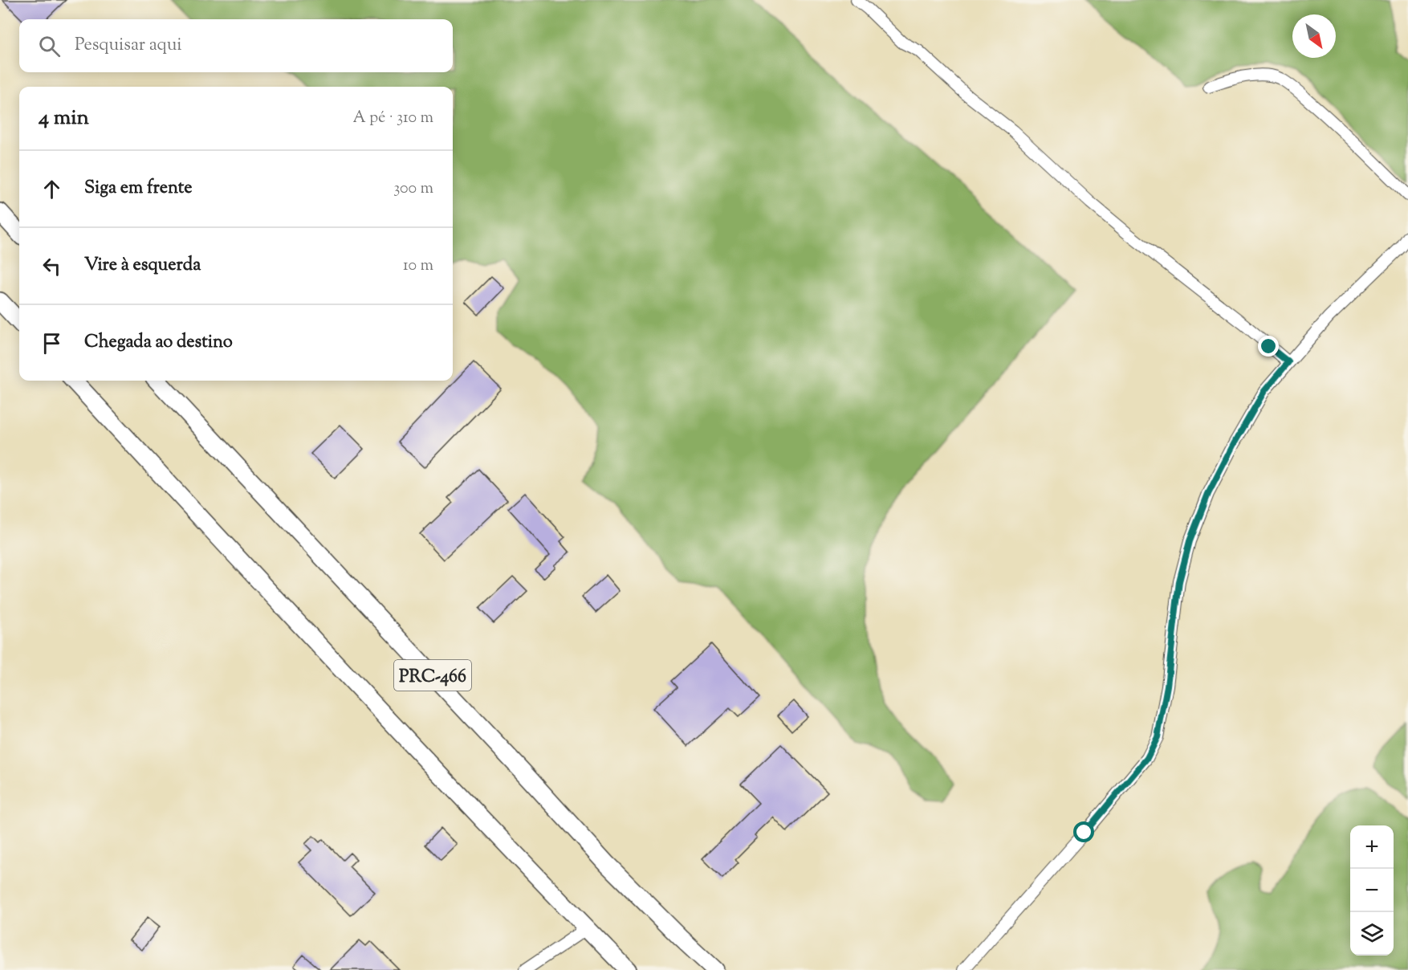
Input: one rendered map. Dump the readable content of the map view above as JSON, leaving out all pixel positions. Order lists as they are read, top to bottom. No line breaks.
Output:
{"streets":{"highway":["PRC-466"]},"north":"bottom right","page":{"search":"Pesquisar aqui","heading":["4 min","A pé · 310 m"],"list":[["Siga em frente","300 m"],["Vire à esquerda","10 m"],"Chegada ao destino"],"map_buttons":["+","−"]}}
